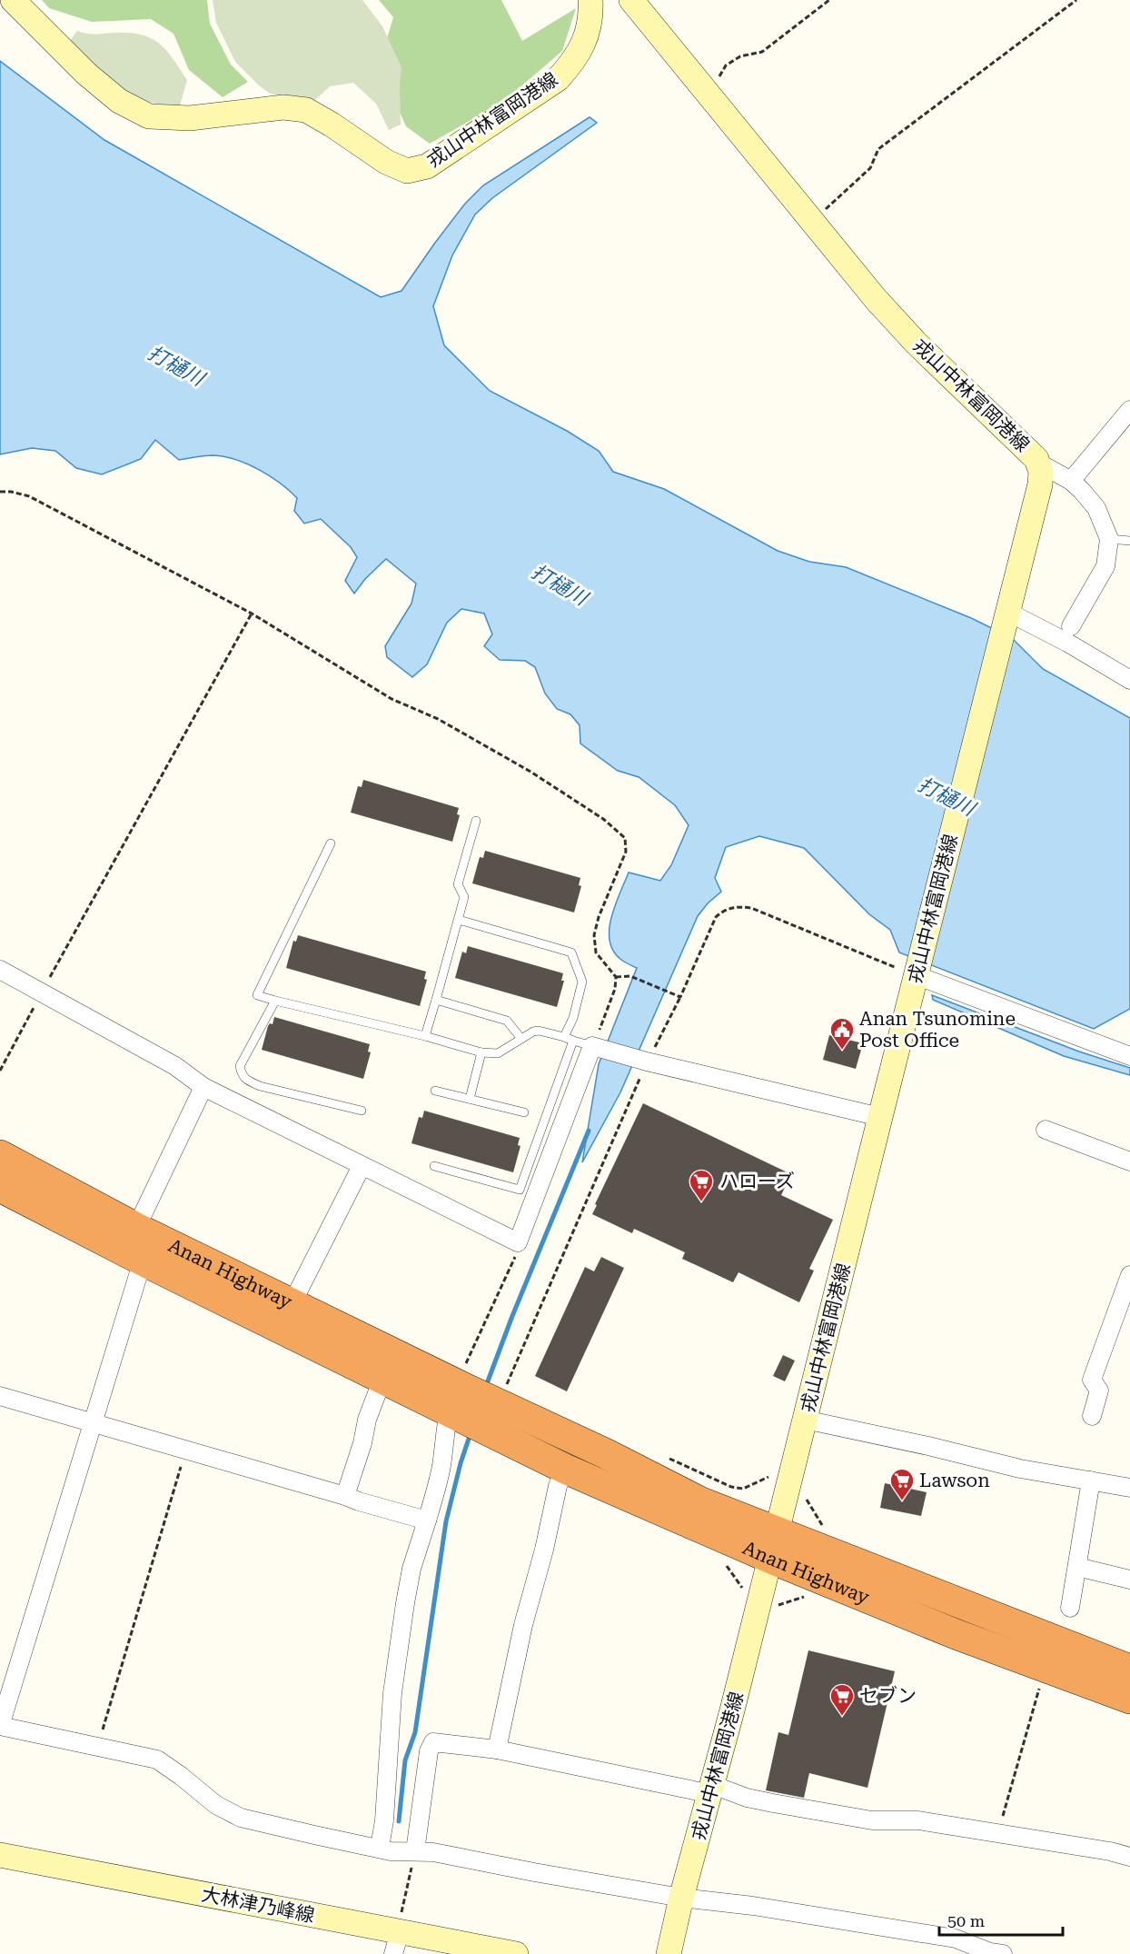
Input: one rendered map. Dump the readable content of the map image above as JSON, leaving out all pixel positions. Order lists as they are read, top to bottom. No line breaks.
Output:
{"streets":{"highway":["Anan Highway"],"main road":["戎山中林富岡港線","大林津乃峰線"]},"crossings":[["戎山中林富岡港線","Anan Highway"]],"water":["打樋川"],"places":{"public building":["Anan Tsunomine Post Office"],"supermarket":["ハローズ","Lawson","セブン"]},"scale_bar":"50 m"}
